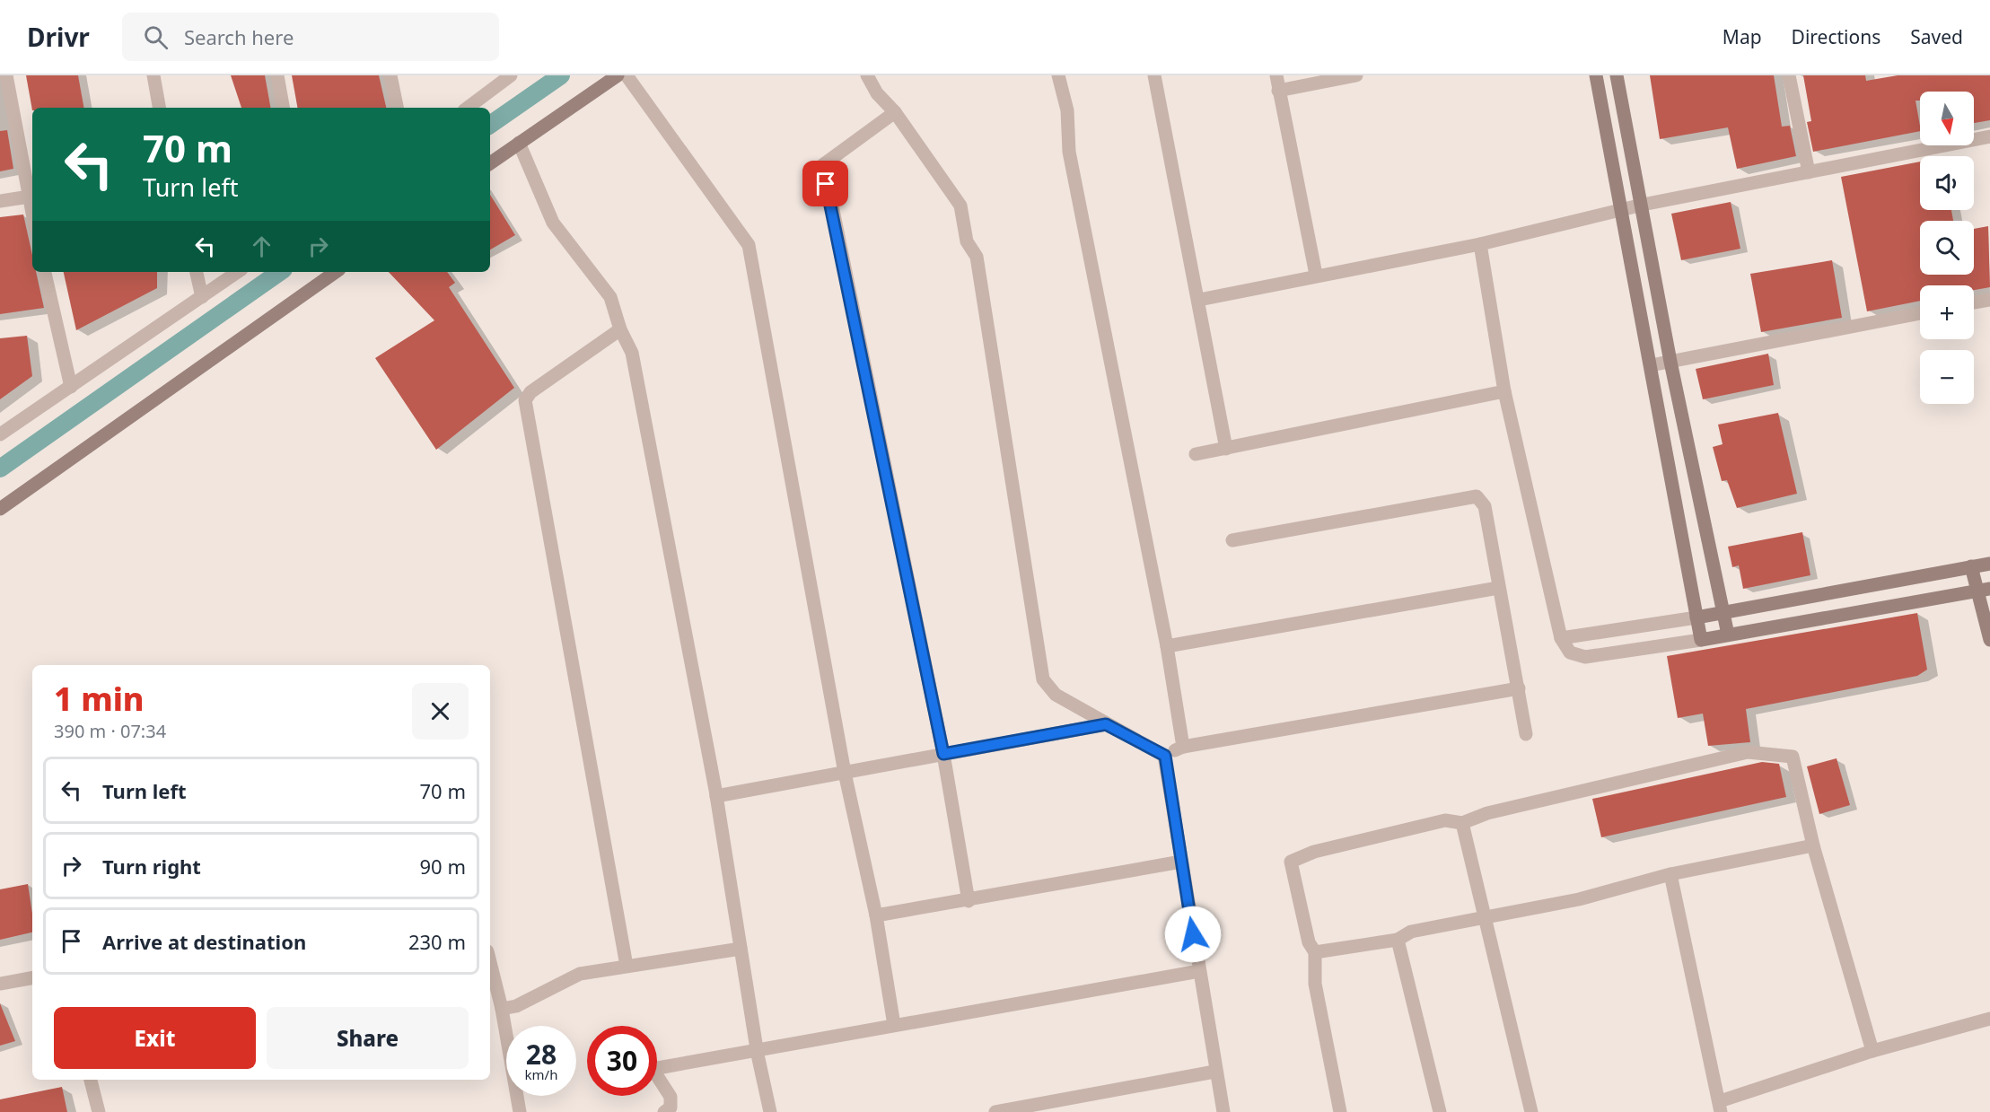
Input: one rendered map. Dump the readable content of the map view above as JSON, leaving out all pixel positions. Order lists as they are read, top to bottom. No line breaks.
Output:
{"north":"bottom","page":{"header":"Drivr","search":"Search here","nav":["Map","Directions","Saved"],"map_buttons":["+","−"],"turn":["70 m","Turn left"],"heading":["1 min","390 m · 07:34"],"list":[{"name":"Turn left","value":"70 m"},{"name":"Turn right","value":"90 m"},{"name":"Arrive at destination","value":"230 m"}],"buttons":["Exit","Share"],"speed":"28 km/h","limit":"30"}}
